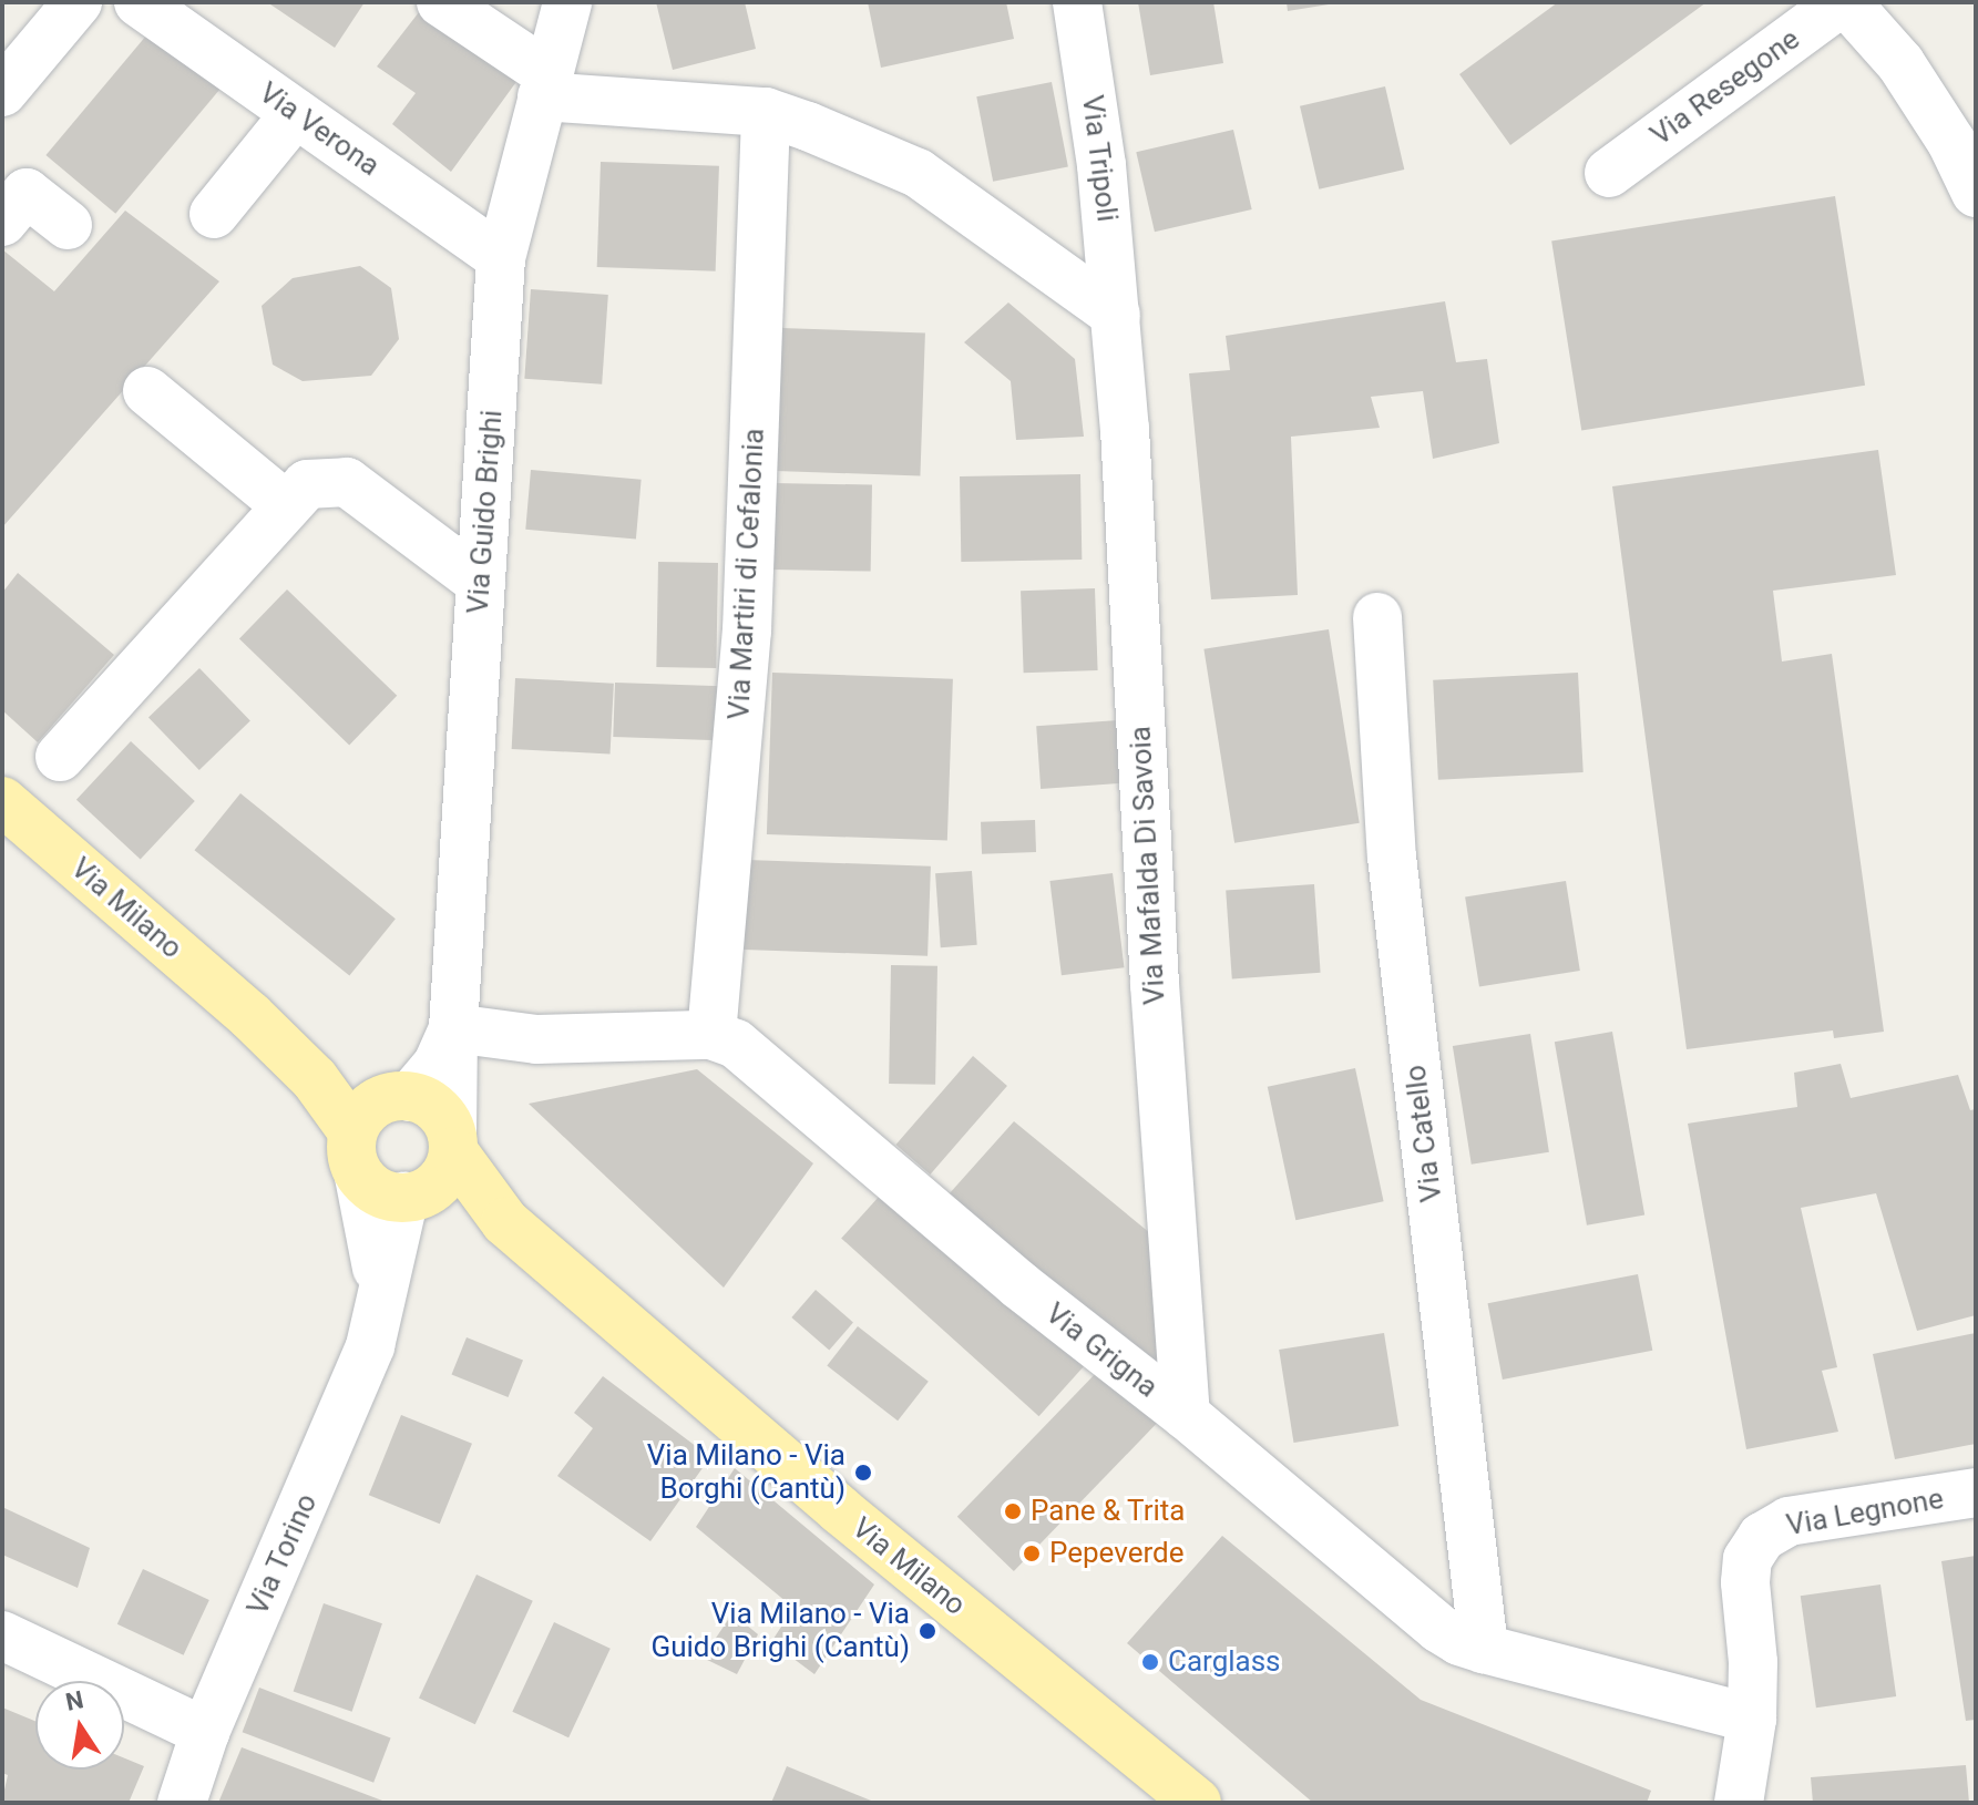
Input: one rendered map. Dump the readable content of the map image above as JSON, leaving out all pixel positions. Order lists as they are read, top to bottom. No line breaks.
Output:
{"streets":{"main road":["Via Milano"],"street":["Via Resegone","Via Verona","Via Tripoli","Via Guido Brighi","Via Martiri di Cefalonia","Via Mafalda Di Savoia","Via Catello","Via Grigna","Via Legnone","Via Torino"]},"crossings":[["Via Verona","Via Guido Brighi"],["Via Tripoli","Via Mafalda Di Savoia"],["Via Guido Brighi","Via Milano"],["Via Guido Brighi","Via Grigna"],["Via Guido Brighi","Via Torino"],["Via Martiri di Cefalonia","Via Grigna"],["Via Mafalda Di Savoia","Via Grigna"],["Via Milano","Via Torino"],["Via Catello","Via Grigna"],["Via Grigna","Via Legnone"]],"places":["Via Milano - Via Borghi (Cantù)","Pane & Trita","Pepeverde","Via Milano - Via Guido Brighi (Cantù)","Carglass"],"north":"top"}
